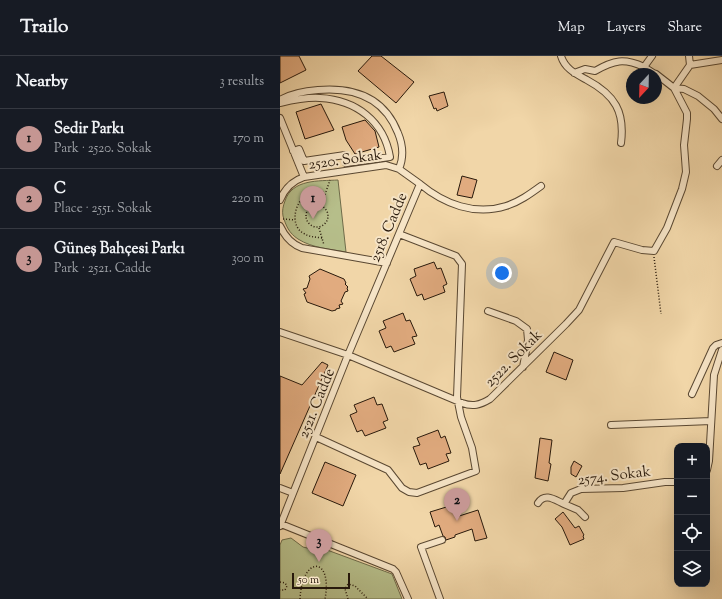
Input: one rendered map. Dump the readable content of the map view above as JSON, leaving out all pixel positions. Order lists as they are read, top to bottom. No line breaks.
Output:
{"streets":{"street":["2520. Sokak","2518. Cadde","2522. Sokak","2521. Cadde","2574. Sokak"]},"crossings":[["2520. Sokak","2518. Cadde"],["2518. Cadde","2522. Sokak"],["2518. Cadde","2521. Cadde"],["2522. Sokak","2521. Cadde"]],"scale_bar":"50 m","north":"bottom","page":{"header":"Trailo","nav":["Map","Layers","Share"],"heading":["Nearby","3 results"],"list":[{"mark":"1","name":"Sedir Parkı","note":"Park · 2520. Sokak","value":"170 m"},{"mark":"2","name":"C","note":"Place · 2551. Sokak","value":"220 m"},{"mark":"3","name":"Güneş Bahçesi Parkı","note":"Park · 2521. Cadde","value":"300 m"}],"pins":["1","2","3"],"map_buttons":["+","−"],"scale":"50 m"}}
